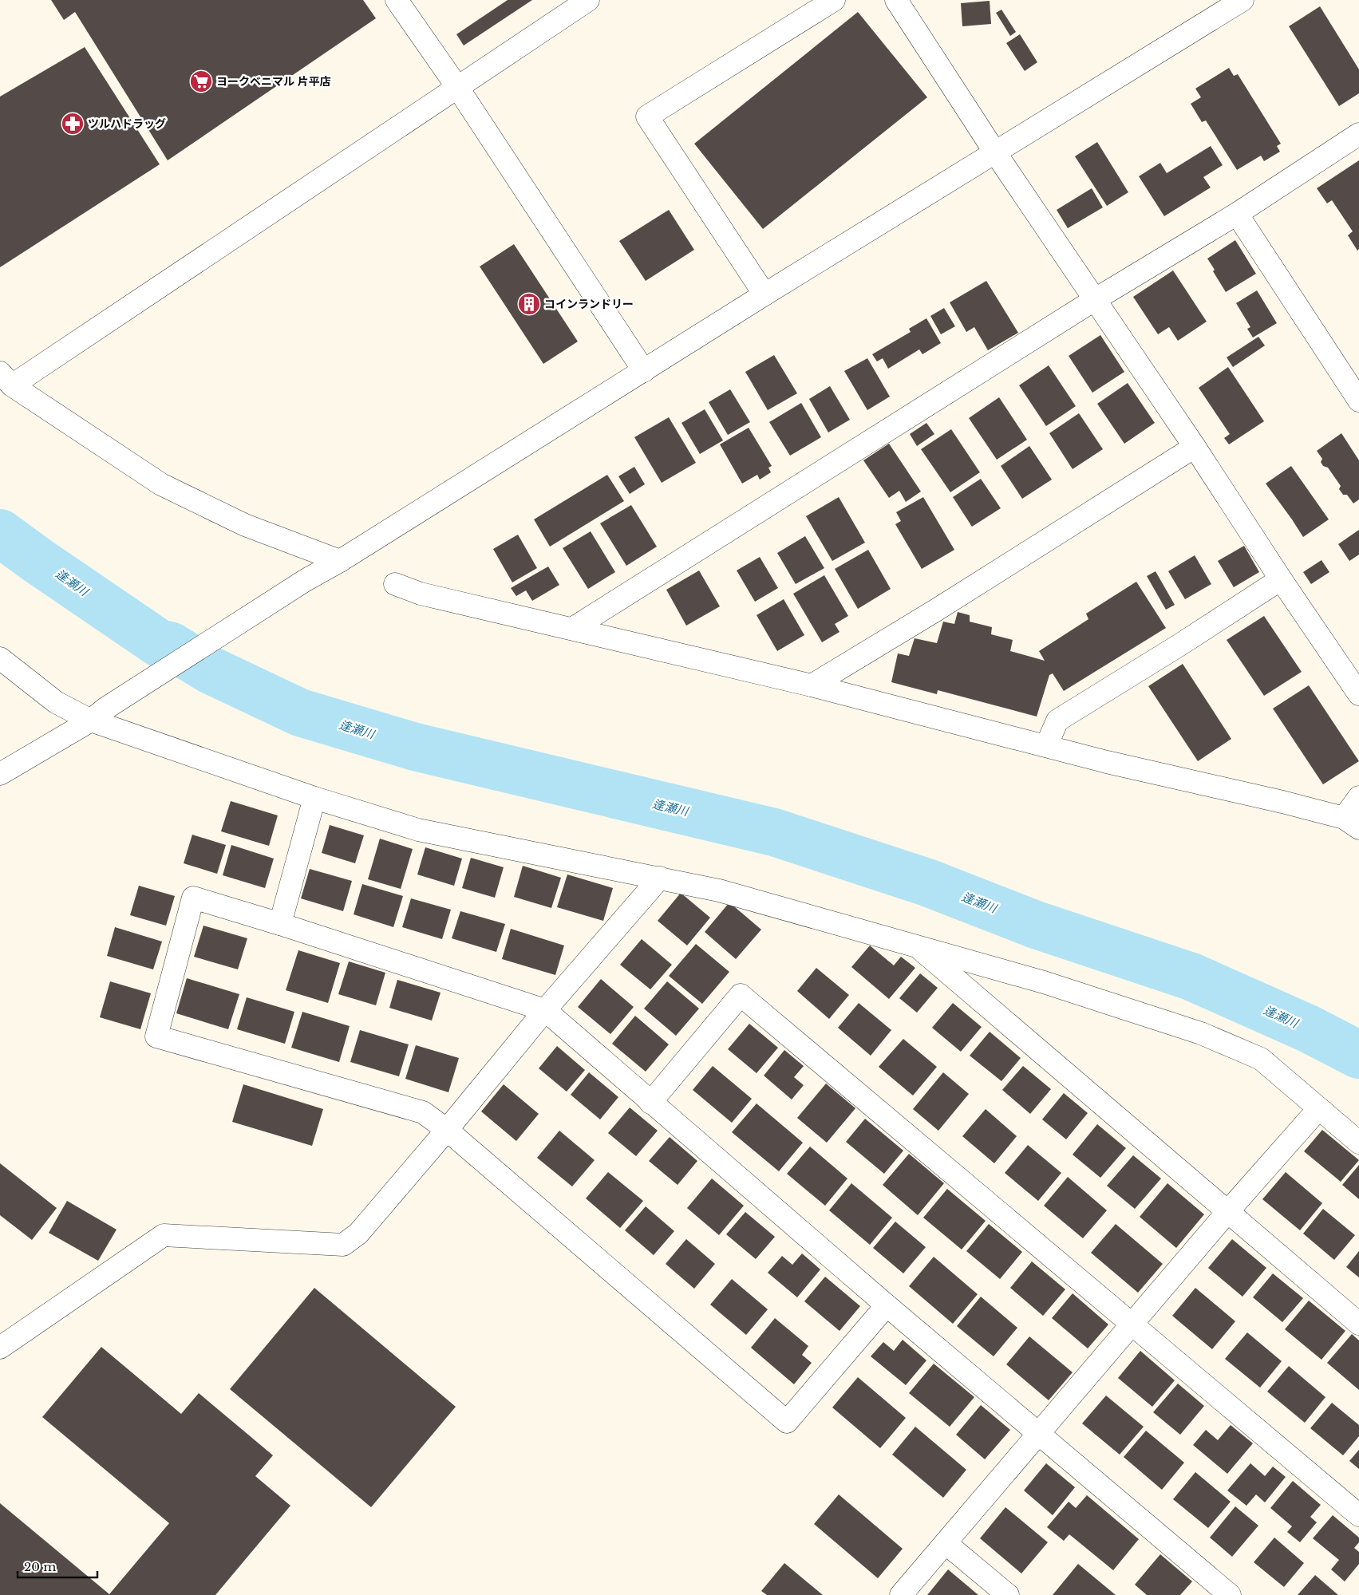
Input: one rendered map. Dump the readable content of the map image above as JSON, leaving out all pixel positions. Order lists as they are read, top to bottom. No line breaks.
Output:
{"water":["逢瀬川"],"places":{"supermarket":["ヨークベニマル 片平店"],"pharmacy":["ツルハドラッグ"],"building":["コインランドリー"]},"scale_bar":"20 m"}
